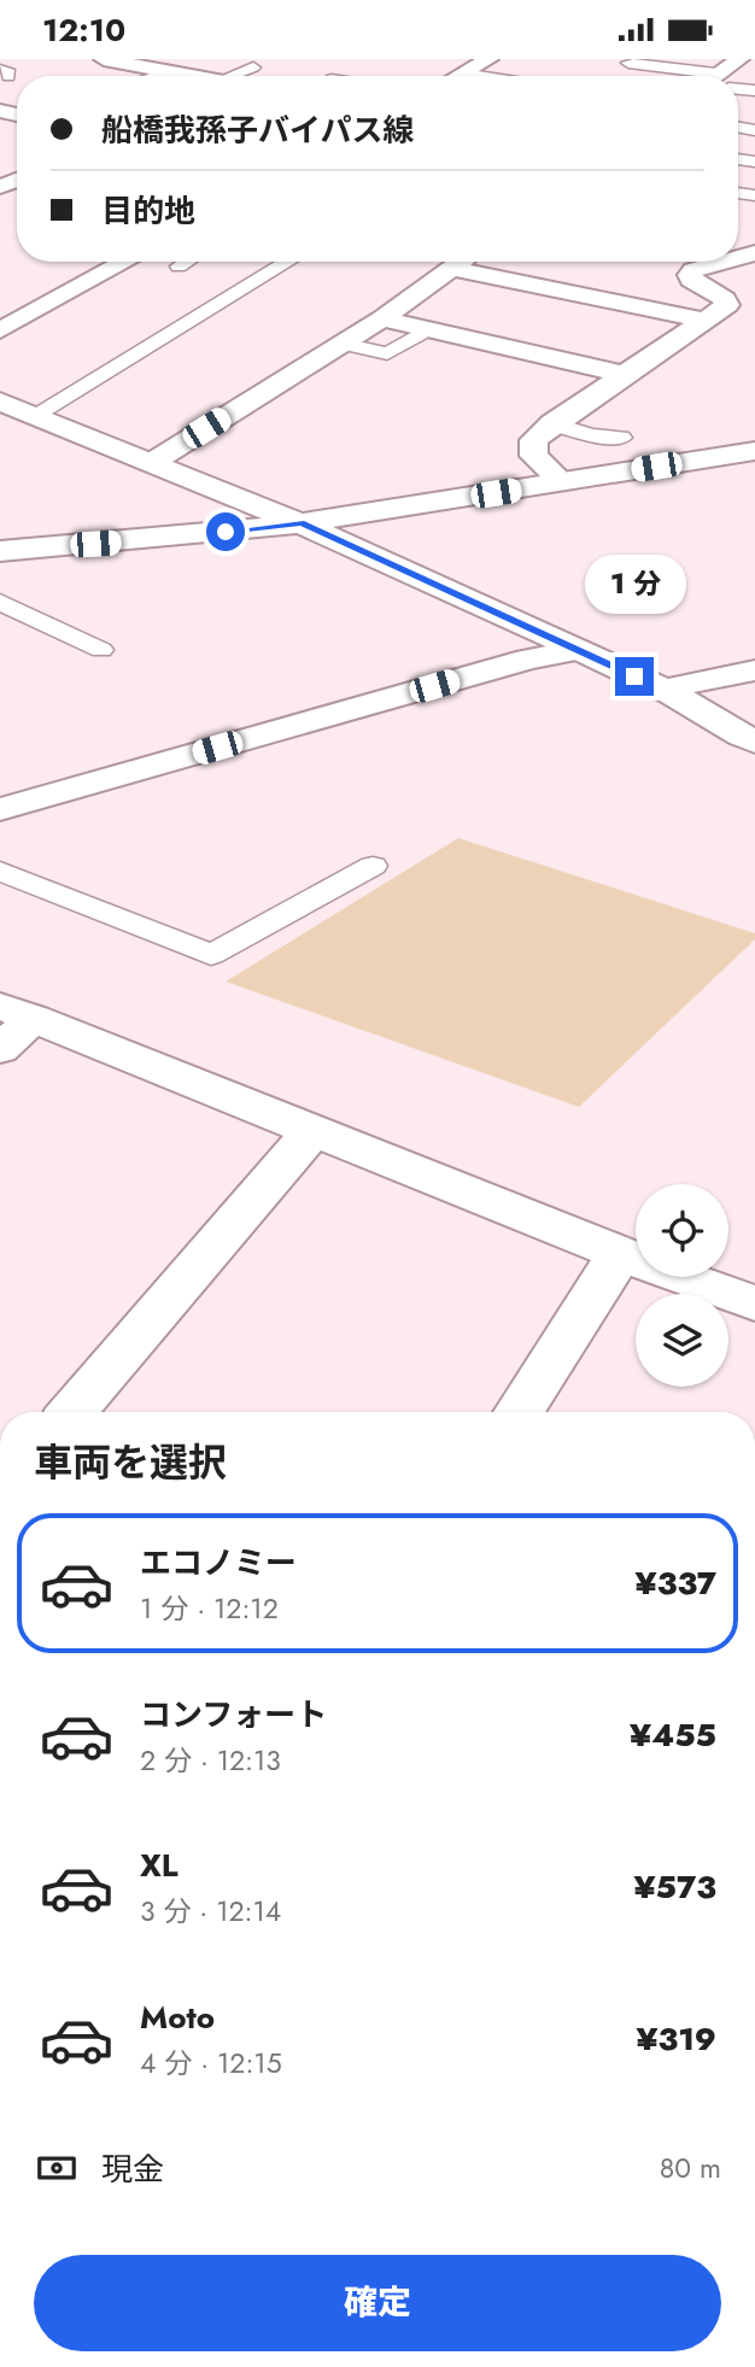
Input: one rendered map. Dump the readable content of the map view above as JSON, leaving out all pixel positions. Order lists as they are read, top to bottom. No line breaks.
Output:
{"page":{"status":"12:10","banner":["船橋我孫子バイパス線","目的地"],"bubble":"1 分","heading":"車両を選択","list":[{"name":"エコノミー","note":"1 分 · 12:12","value":"¥337"},{"name":"コンフォート","note":"2 分 · 12:13","value":"¥455"},{"name":"XL","note":"3 分 · 12:14","value":"¥573"},{"name":"Moto","note":"4 分 · 12:15","value":"¥319"}],"pay":["現金","80 m"],"buttons":"確定"}}
